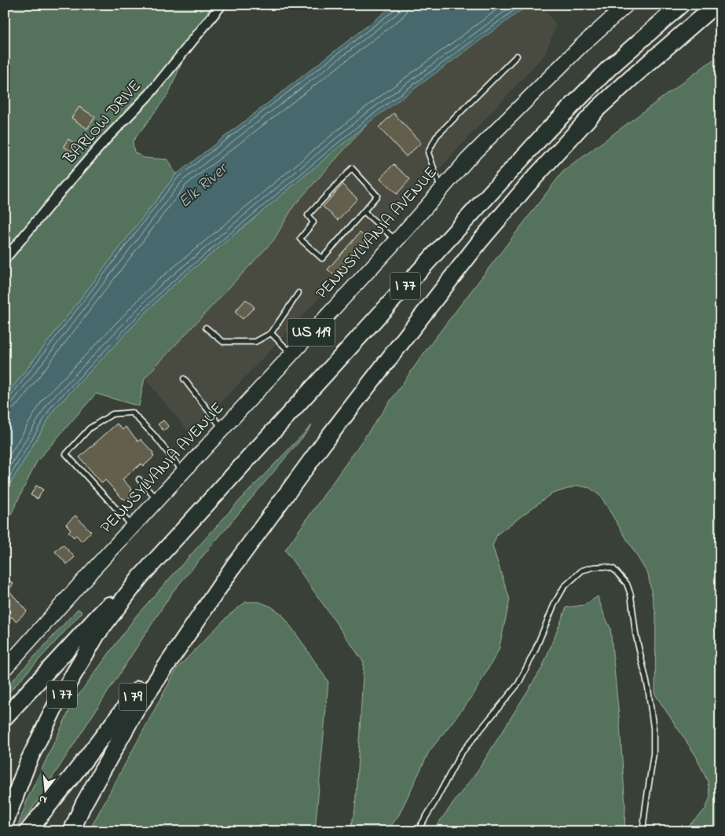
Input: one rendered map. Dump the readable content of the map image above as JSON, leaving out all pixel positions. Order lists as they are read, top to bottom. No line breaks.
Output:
{"streets":{"highway":["I 77","I 79"],"main road":["PENNSYLVANIA AVENUE","US 119"],"street":["BARLOW DRIVE"]},"crossings":[["I 77","I 79"]],"water":["Elk River"],"north":"bottom"}
